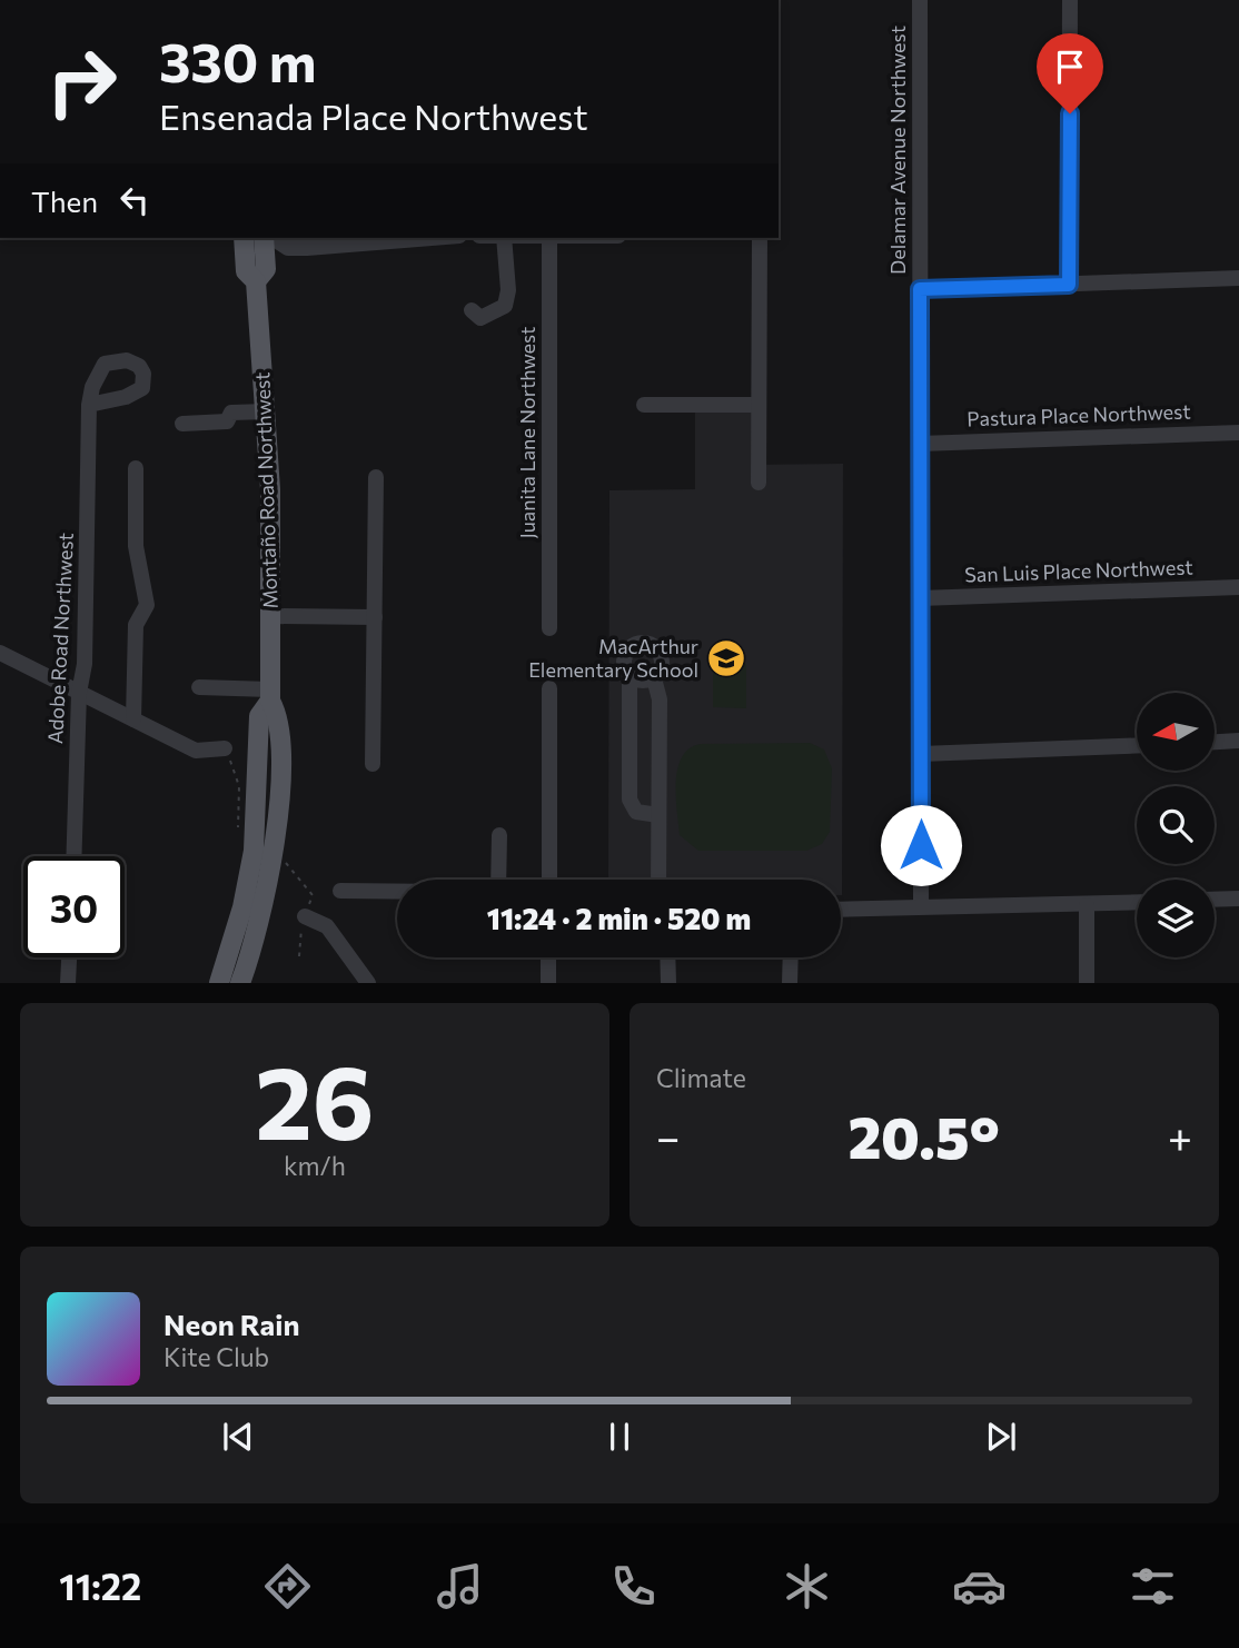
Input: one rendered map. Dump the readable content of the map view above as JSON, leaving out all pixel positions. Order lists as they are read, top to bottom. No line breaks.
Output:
{"streets":{"main road":["Montaño Road Northwest"],"street":["Delamar Avenue Northwest","Pastura Place Northwest","Juanita Lane Northwest","San Luis Place Northwest","Adobe Road Northwest"]},"crossings":[["Delamar Avenue Northwest","Pastura Place Northwest"],["Delamar Avenue Northwest","San Luis Place Northwest"]],"places":{"school or university":["MacArthur Elementary School"]},"north":"left","page":{"turn":["330 m","Ensenada Place Northwest"],"then":"Then","limit":"30","trip":"11:24 · 2 min · 520 m","tile":[["26","km/h"],"Climate"],"heat":["−","20.5°","+"],"song":["Neon Rain","Kite Club"],"tabs":"11:22"}}
